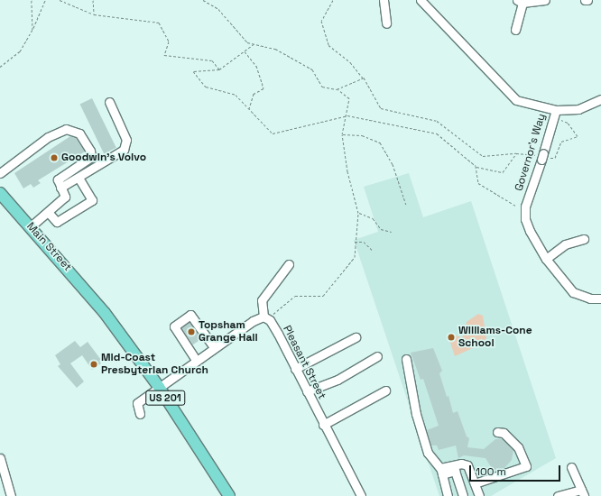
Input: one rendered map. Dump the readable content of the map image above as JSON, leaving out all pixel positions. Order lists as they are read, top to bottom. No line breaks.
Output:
{"streets":{"main road":["Main Street","US 201"],"street":["Governor's Way","Pleasant Street"]},"crossings":[["Main Street","US 201"]],"places":["Goodwin's Volvo","Topsham Grange Hall","Williams-Cone School","Mid-Coast Presbyterian Church"],"scale_bar":"100 m"}
